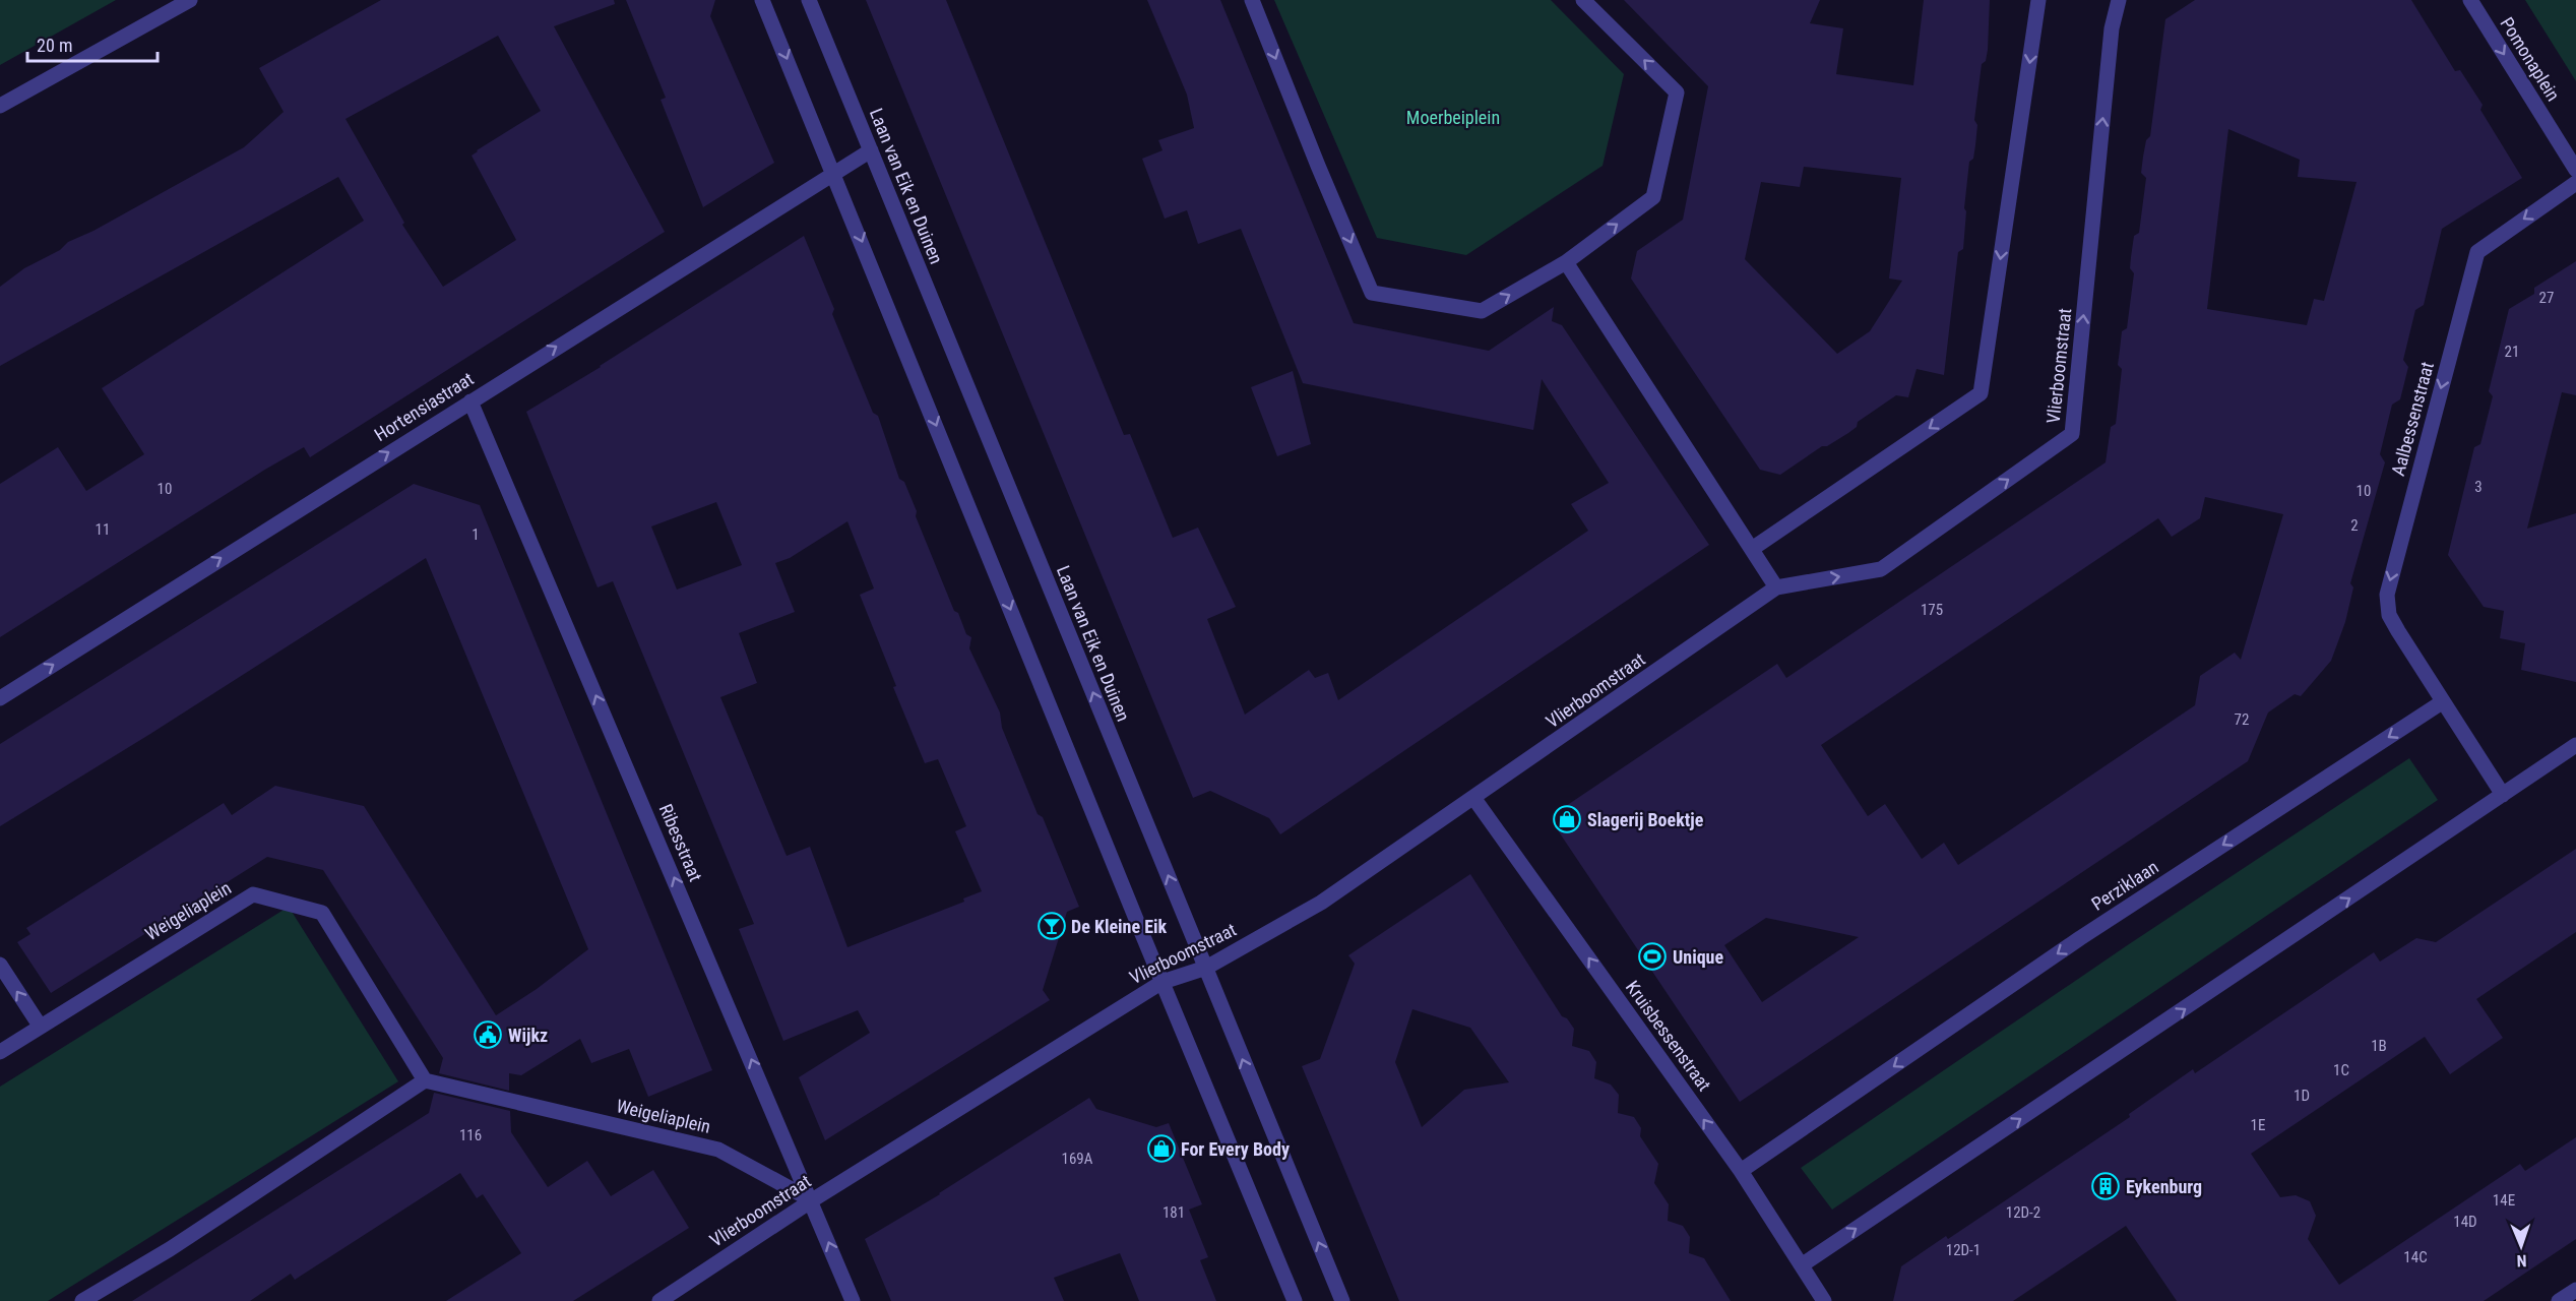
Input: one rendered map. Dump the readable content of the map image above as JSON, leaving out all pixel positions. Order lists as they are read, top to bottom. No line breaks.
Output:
{"streets":{"street":["Pomonaplein","Laan van Eik en Duinen","Vlierboomstraat","Hortensiastraat","Aalbessenstraat","Ribesstraat","Perziklaan","Weigeliaplein","Kruisbessenstraat"]},"crossings":[["Laan van Eik en Duinen","Vlierboomstraat"],["Laan van Eik en Duinen","Hortensiastraat"],["Vlierboomstraat","Ribesstraat"],["Vlierboomstraat","Weigeliaplein"],["Vlierboomstraat","Kruisbessenstraat"],["Hortensiastraat","Ribesstraat"],["Aalbessenstraat","Perziklaan"],["Ribesstraat","Weigeliaplein"],["Perziklaan","Kruisbessenstraat"]],"one_way":["Pomonaplein","Hortensiastraat","Aalbessenstraat","Ribesstraat","Kruisbessenstraat"],"parks":["Moerbeiplein"],"places":{"shop":["Slagerij Boektje","For Every Body"],"bar":["De Kleine Eik"],"sports":["Unique"],"public building":["Wijkz"],"building":["Eykenburg"]},"house_numbers":["27","21","3","10","10","2","11","1","175","72","1B","1C","1D","1E","116","169A","14E","181","12D-2","14D","12D-1","14C"],"scale_bar":"20 m","north":"bottom"}
